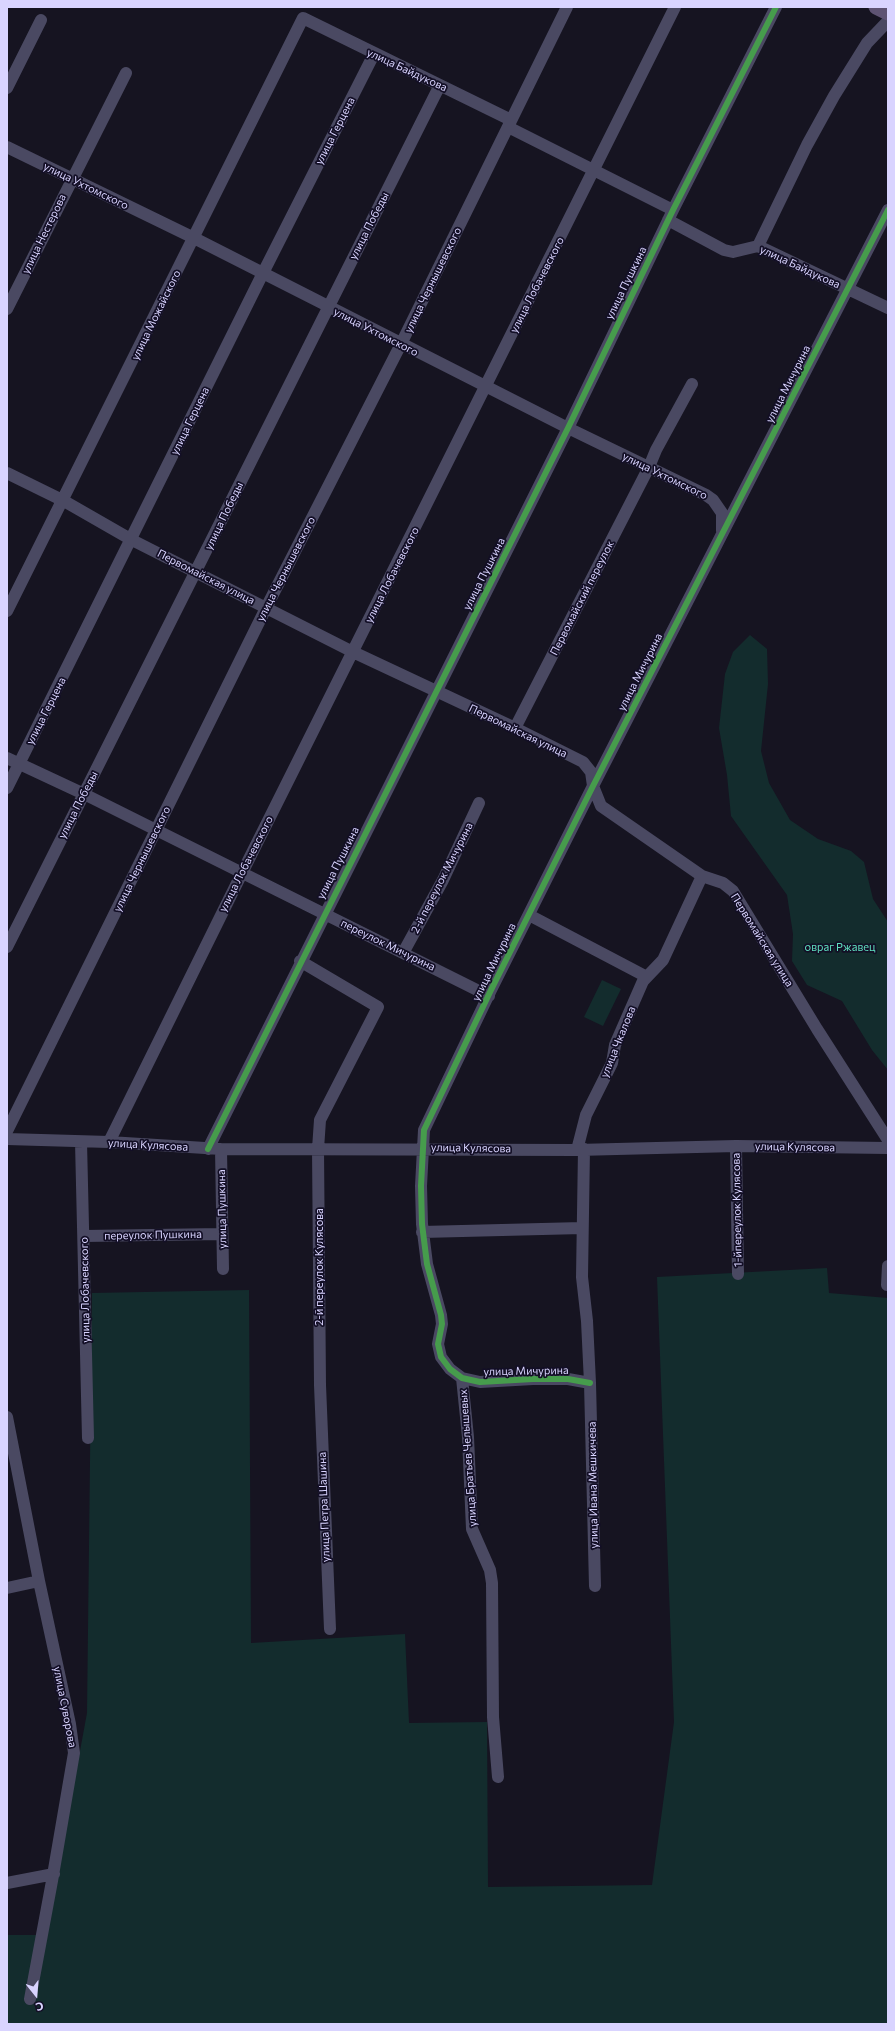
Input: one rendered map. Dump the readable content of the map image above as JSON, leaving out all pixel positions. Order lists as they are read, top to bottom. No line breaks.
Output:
{"streets":{"street":["улица Байдукова","улица Герцена","улица Ухтомского","улица Победы","улица Нестерова","улица Чернышевского","улица Пушкина","улица Лобачевского","улица Можайского","улица Мичурина","Первомайская улица","Первомайский переулок","2-й переулок Мичурина","переулок Мичурина","улица Чкалова","улица Кулясова","1-йпереулок Кулясова","переулок Пушкина","2-й переулок Кулясова","улица Братьев Челышевых","улица Ивана Мешкичева","улица Петра Шашина","улица Суворова"]},"crossings":[["улица Байдукова","улица Герцена"],["улица Байдукова","улица Победы"],["улица Байдукова","улица Чернышевского"],["улица Байдукова","улица Пушкина"],["улица Байдукова","улица Лобачевского"],["улица Байдукова","улица Можайского"],["улица Байдукова","улица Мичурина"],["улица Герцена","улица Ухтомского"],["улица Герцена","Первомайская улица"],["улица Герцена","переулок Мичурина"],["улица Ухтомского","улица Победы"],["улица Ухтомского","улица Нестерова"],["улица Ухтомского","улица Чернышевского"],["улица Ухтомского","улица Пушкина"],["улица Ухтомского","улица Лобачевского"],["улица Ухтомского","улица Можайского"],["улица Ухтомского","улица Мичурина"],["улица Ухтомского","Первомайский переулок"],["улица Победы","Первомайская улица"],["улица Победы","переулок Мичурина"],["улица Чернышевского","Первомайская улица"],["улица Чернышевского","переулок Мичурина"],["улица Пушкина","Первомайская улица"],["улица Пушкина","переулок Мичурина"],["улица Пушкина","улица Кулясова"],["улица Пушкина","переулок Пушкина"],["улица Пушкина","2-й переулок Кулясова"],["улица Лобачевского","Первомайская улица"],["улица Лобачевского","переулок Мичурина"],["улица Лобачевского","улица Кулясова"],["улица Лобачевского","переулок Пушкина"],["улица Можайского","Первомайская улица"],["улица Мичурина","Первомайская улица"],["улица Мичурина","переулок Мичурина"],["улица Мичурина","улица Чкалова"],["улица Мичурина","улица Кулясова"],["улица Мичурина","улица Братьев Челышевых"],["улица Мичурина","улица Ивана Мешкичева"],["Первомайская улица","Первомайский переулок"],["Первомайская улица","улица Чкалова"],["2-й переулок Мичурина","переулок Мичурина"],["улица Чкалова","улица Кулясова"],["улица Чкалова","улица Ивана Мешкичева"],["улица Кулясова","1-йпереулок Кулясова"],["улица Кулясова","2-й переулок Кулясова"],["улица Кулясова","улица Братьев Челышевых"],["2-й переулок Кулясова","улица Петра Шашина"]],"parks":["овраг Ржавец"],"north":"bottom"}
